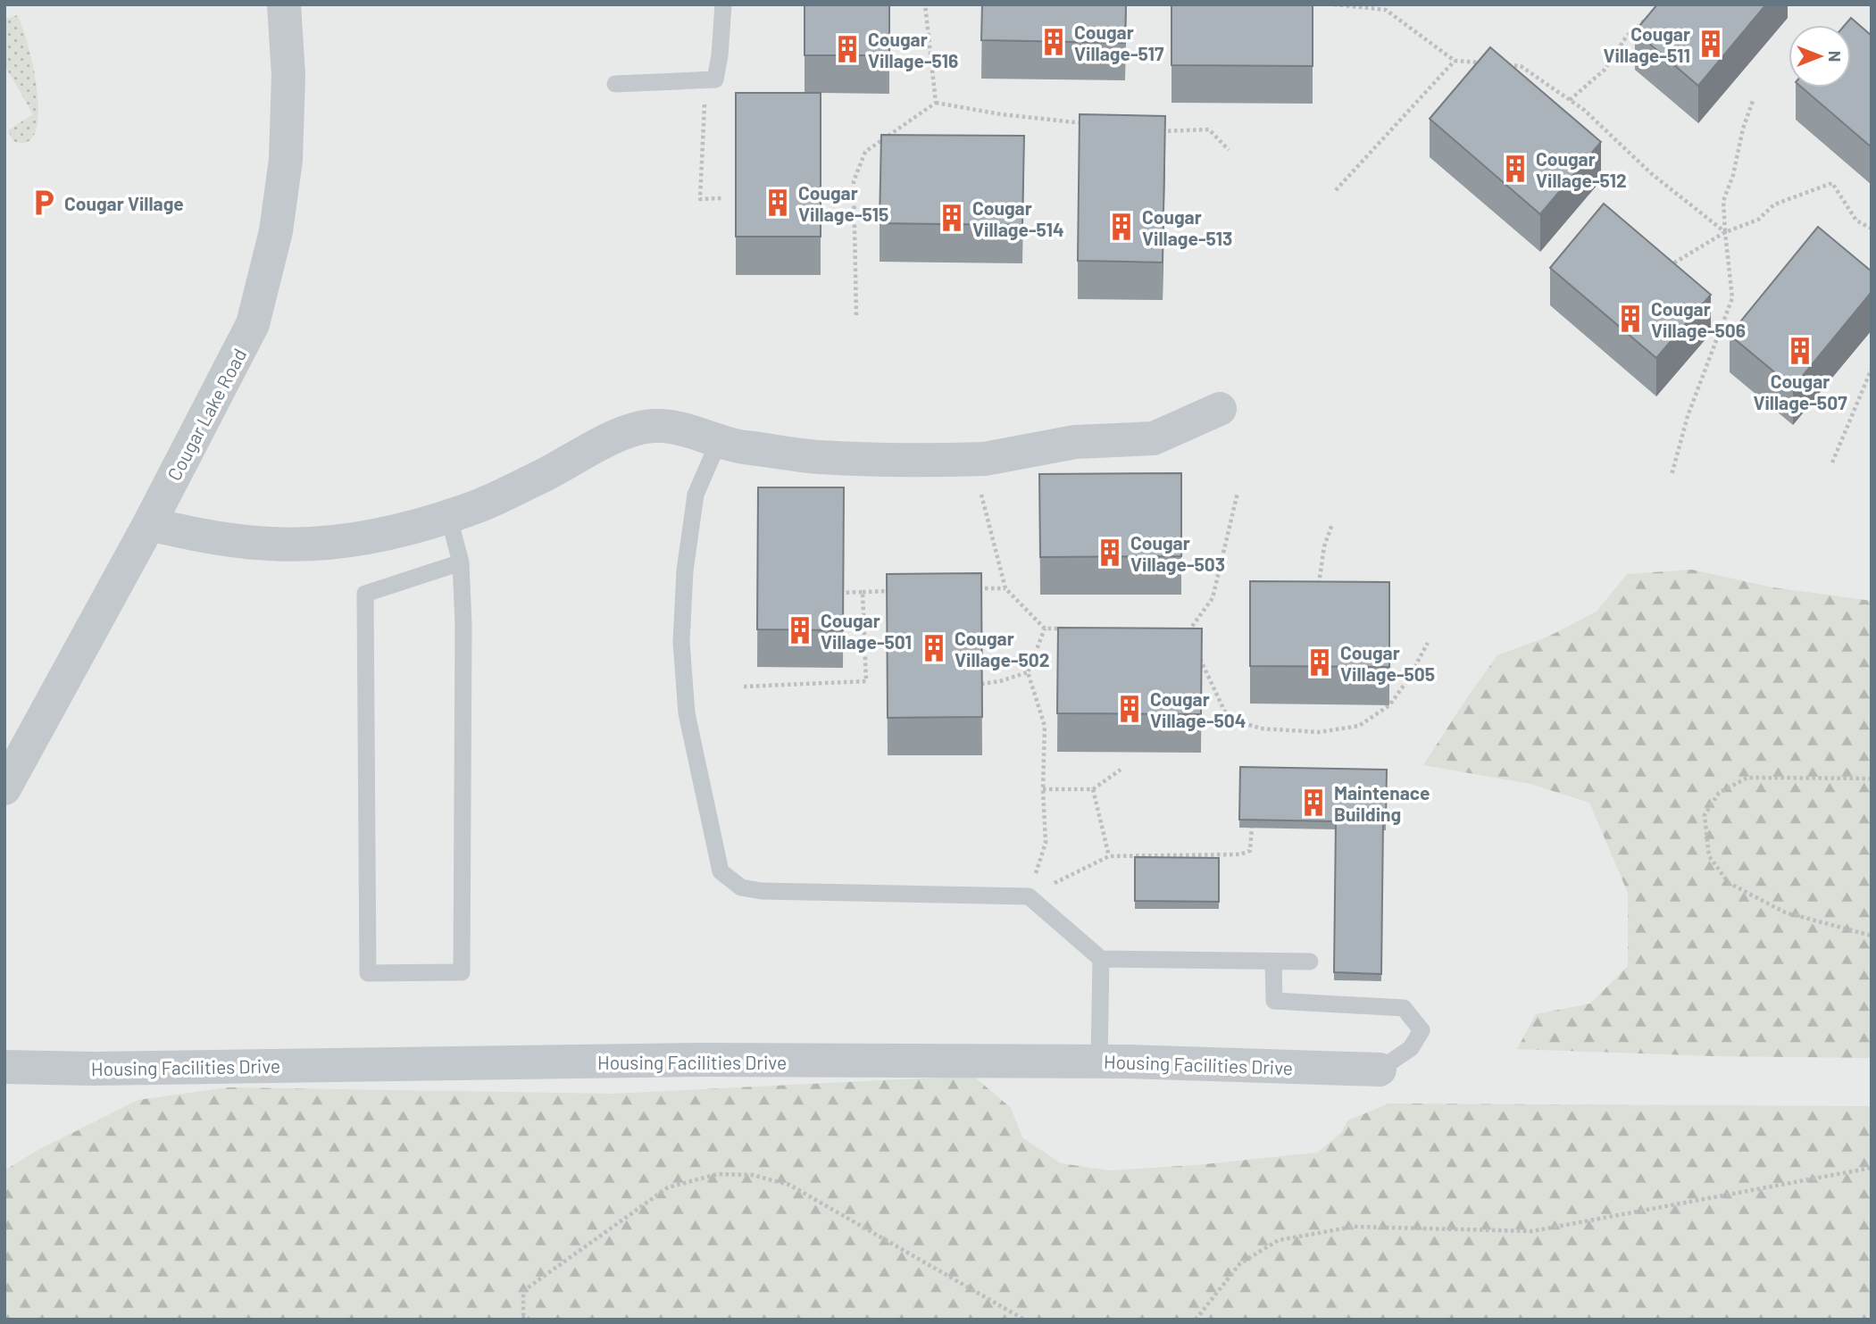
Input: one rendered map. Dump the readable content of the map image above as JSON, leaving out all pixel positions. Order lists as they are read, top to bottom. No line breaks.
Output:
{"streets":{"street":["Cougar Lake Road","Housing Facilities Drive"]},"places":{"building":["Cougar Village-517","Cougar Village-511","Cougar Village-516","Cougar Village-512","Cougar Village-515","Cougar Village-514","Cougar Village-513","Cougar Village-506","Cougar Village-507","Cougar Village-503","Cougar Village-501","Cougar Village-502","Cougar Village-505","Cougar Village-504","Maintenace Building"],"parking":["Cougar Village"]},"north":"right"}
